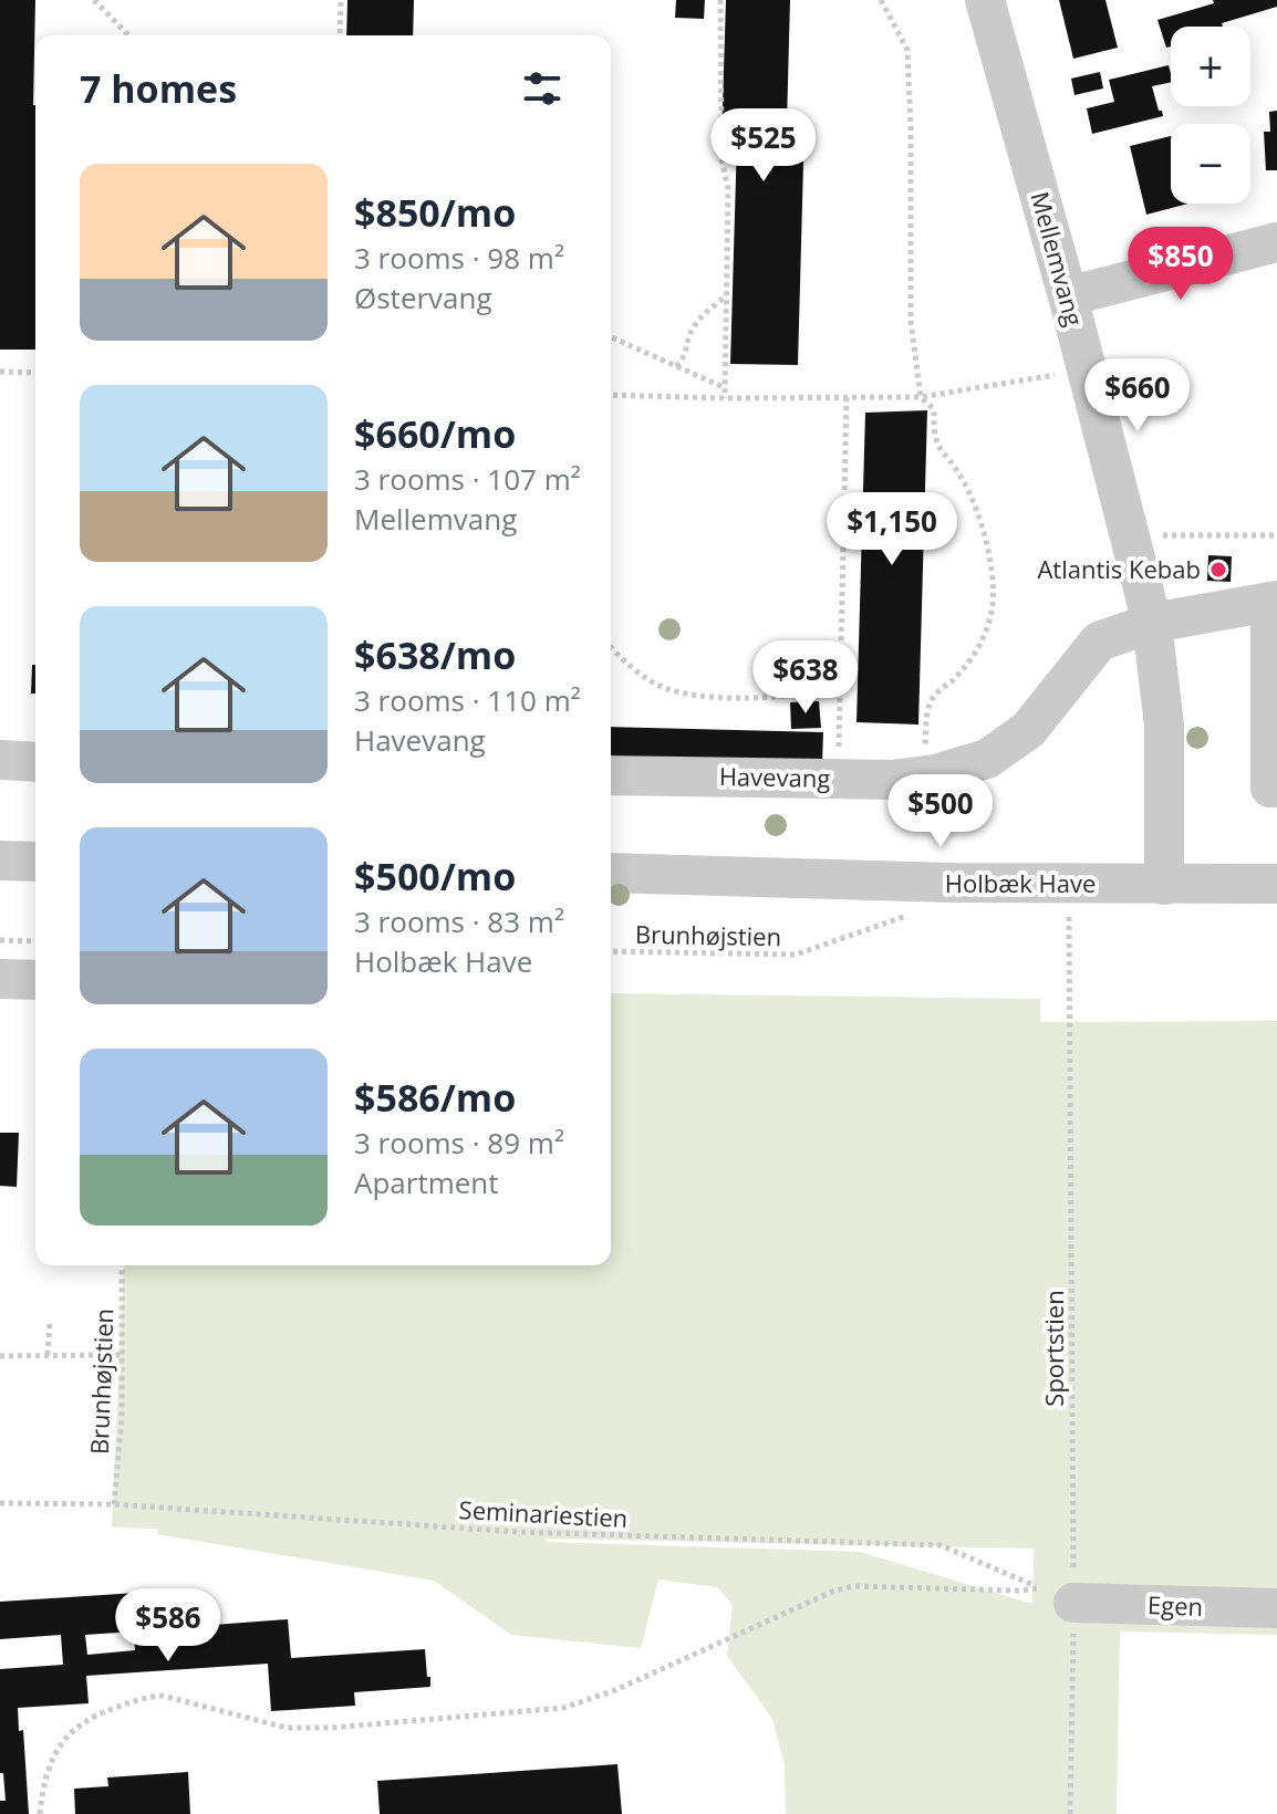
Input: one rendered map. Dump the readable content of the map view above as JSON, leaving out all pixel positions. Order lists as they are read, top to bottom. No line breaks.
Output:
{"streets":{"street":["Mellemvang","Havevang","Holbæk Have","Egen"],"path":["Brunhøjstien","Sportstien","Seminariestien"]},"crossings":[["Mellemvang","Havevang"],["Mellemvang","Holbæk Have"],["Holbæk Have","Brunhøjstien"],["Holbæk Have","Sportstien"],["Brunhøjstien","Seminariestien"],["Sportstien","Seminariestien"],["Sportstien","Egen"],["Seminariestien","Egen"]],"places":["Atlantis Kebab"],"page":{"map_buttons":["+","−"],"heading":"7 homes","price":["$525","$850","$660","$1,150","$638","$500","$586"],"list":[{"name":"$850/mo","note":"3 rooms · 98 m² · Østervang"},{"name":"$660/mo","note":"3 rooms · 107 m² · Mellemvang"},{"name":"$638/mo","note":"3 rooms · 110 m² · Havevang"},{"name":"$500/mo","note":"3 rooms · 83 m² · Holbæk Have"},{"name":"$586/mo","note":"3 rooms · 89 m² · Apartment"}]}}
